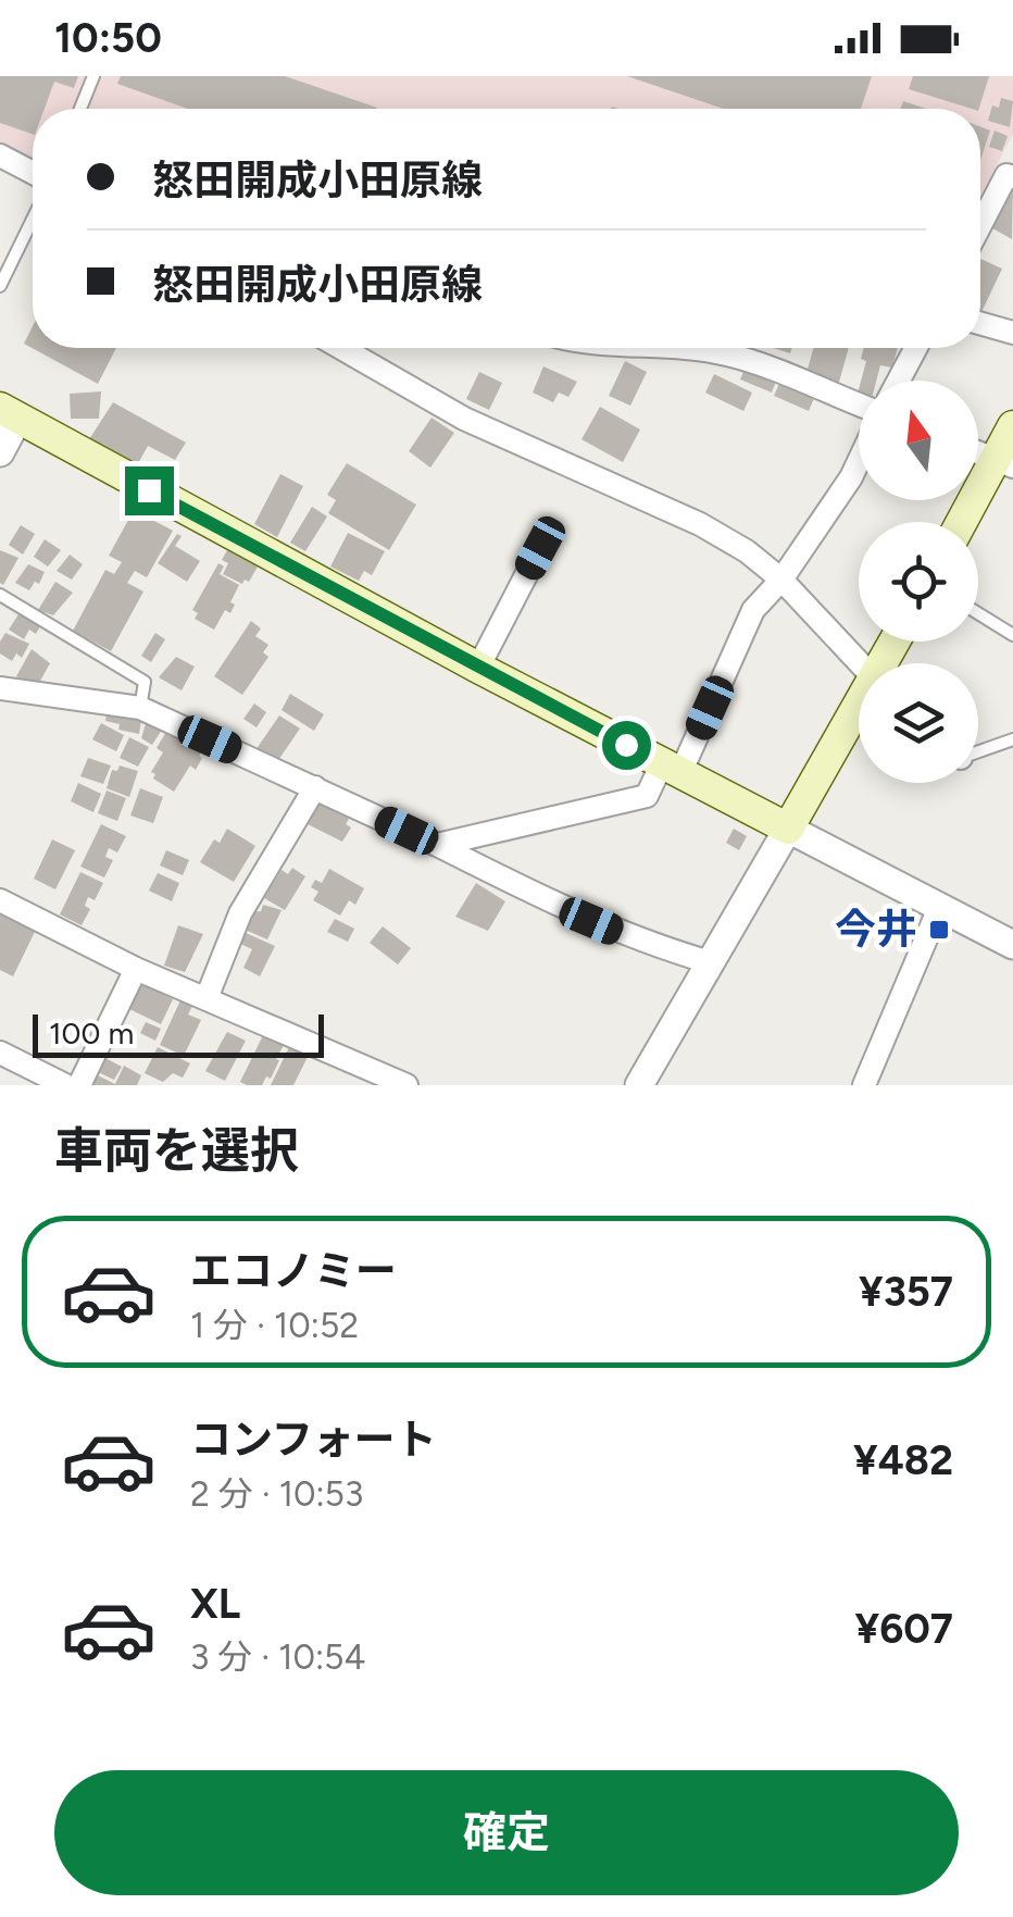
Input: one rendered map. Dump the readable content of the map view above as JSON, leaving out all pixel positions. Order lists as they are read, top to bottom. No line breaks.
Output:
{"places":{"transit":["今井"]},"scale_bar":"100 m","north":"top","page":{"status":"10:50","banner":["怒田開成小田原線","怒田開成小田原線"],"scale":"100 m","heading":"車両を選択","list":[{"name":"エコノミー","note":"1 分 · 10:52","value":"¥357"},{"name":"コンフォート","note":"2 分 · 10:53","value":"¥482"},{"name":"XL","note":"3 分 · 10:54","value":"¥607"}],"buttons":"確定"}}
